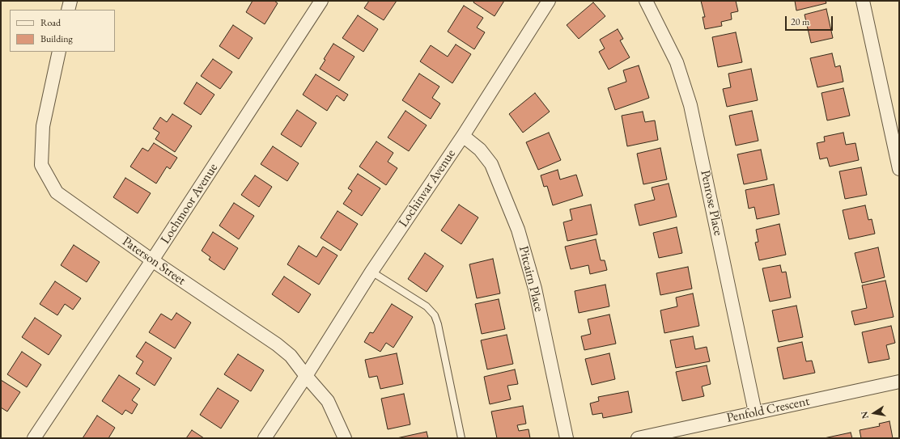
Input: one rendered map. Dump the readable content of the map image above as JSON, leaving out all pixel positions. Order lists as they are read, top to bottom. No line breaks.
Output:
{"streets":{"street":["Lochinvar Avenue","Penrose Place","Lochmoor Avenue","Paterson Street","Pitcairn Place","Penfold Crescent"]},"crossings":[["Lochinvar Avenue","Paterson Street"],["Lochinvar Avenue","Pitcairn Place"],["Penrose Place","Penfold Crescent"],["Lochmoor Avenue","Paterson Street"]],"legend":["Road","Building"],"scale_bar":"20 m","north":"left"}
